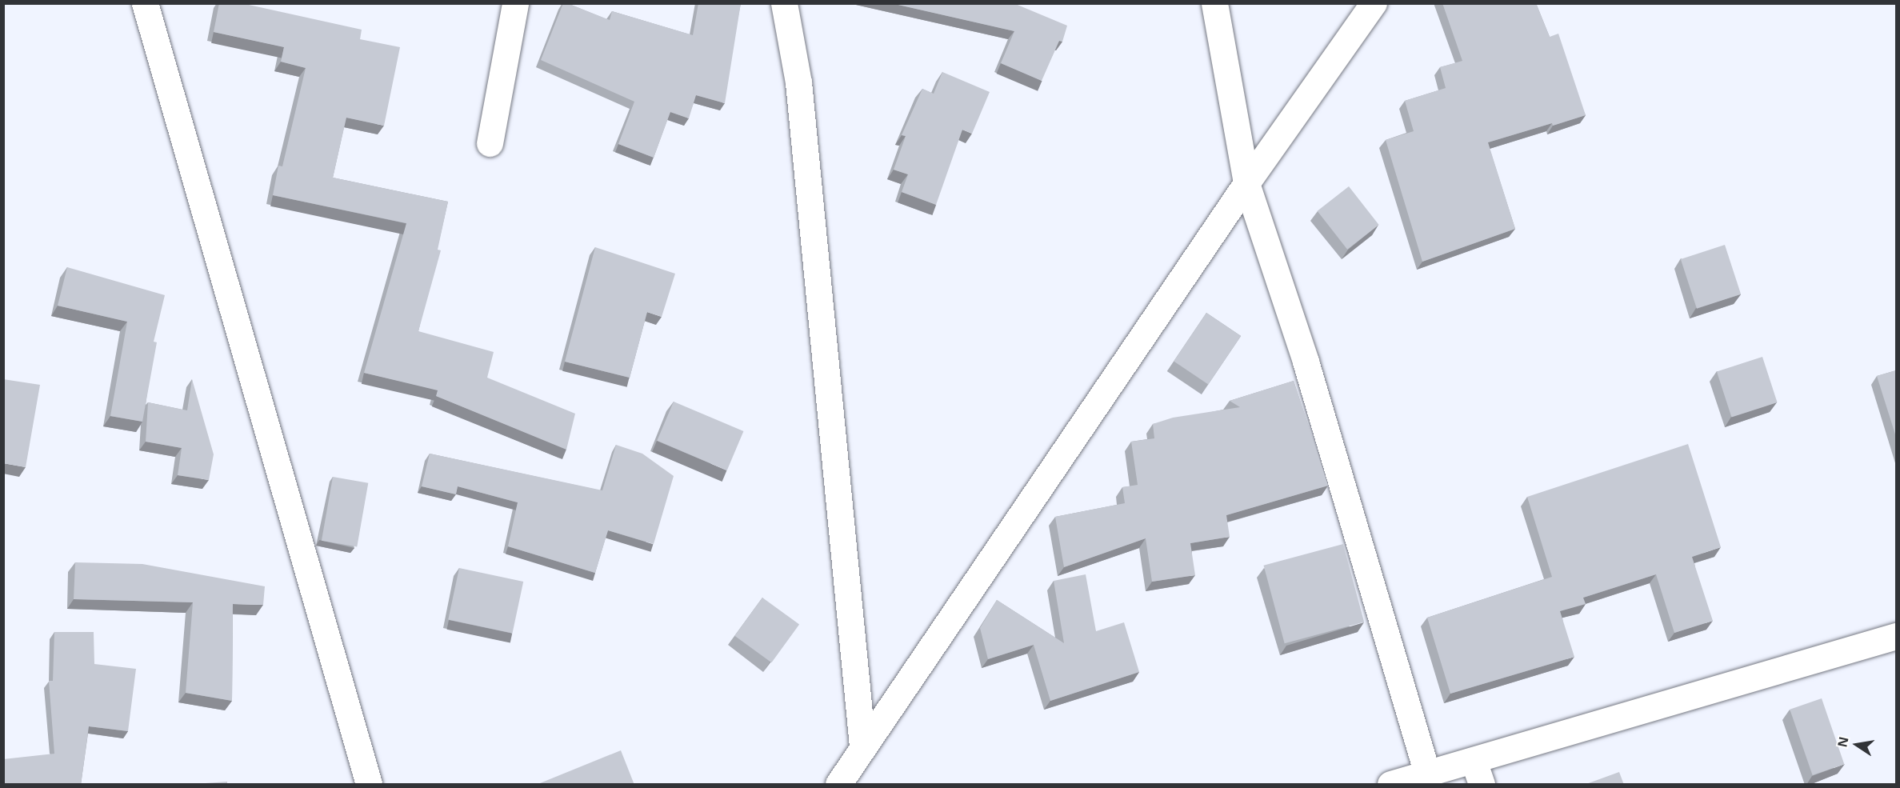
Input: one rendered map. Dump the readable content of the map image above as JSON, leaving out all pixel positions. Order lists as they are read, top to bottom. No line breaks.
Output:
{"north":"left"}
